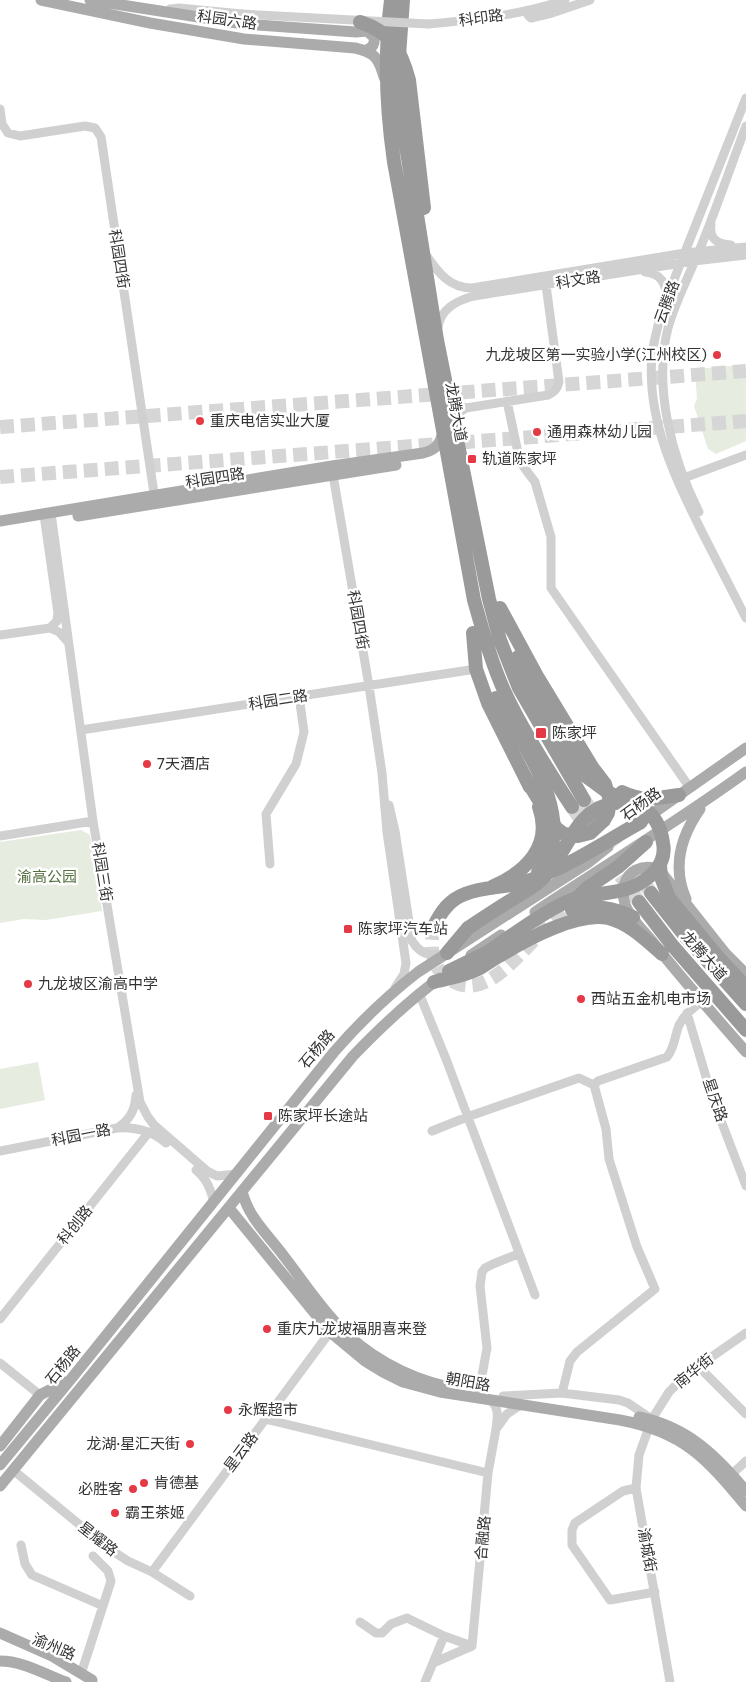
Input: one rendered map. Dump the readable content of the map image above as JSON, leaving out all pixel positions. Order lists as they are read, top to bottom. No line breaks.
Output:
{"streets":{"highway":["龙腾大道"],"main road":["科园六路","科园四路","石杨路","朝阳路","渝州路"],"street":["科印路","科园四街","科文路","云腾路","科园二路","科园三街","星庆路","科园一路","科创路","南华街","星云路","合融路","星耀路","渝城街"]},"crossings":[["科印路","科园六路"],["科园四街","科园四路"],["科园四街","科园二路"],["科园四街","石杨路"],["科文路","云腾路"],["科文路","龙腾大道"],["龙腾大道","科园四路"],["科园四路","科园三街"],["科园二路","科园三街"],["石杨路","科园三街"],["石杨路","朝阳路"],["石杨路","星耀路"],["科园三街","科园一路"],["南华街","朝阳路"],["南华街","渝城街"],["朝阳路","星云路"],["朝阳路","合融路"],["朝阳路","渝城街"],["星云路","星耀路"]],"parks":["渝高公园"],"places":{"other":["九龙坡区第一实验小学(江州校区)","重庆电信实业大厦","通用森林幼儿园","7天酒店","九龙坡区渝高中学","西站五金机电市场","重庆九龙坡福朋喜来登","永辉超市","龙湖·星汇天街","肯德基","必胜客","霸王茶姬"],"transit":["轨道陈家坪","陈家坪","陈家坪汽车站","陈家坪长途站"]}}
